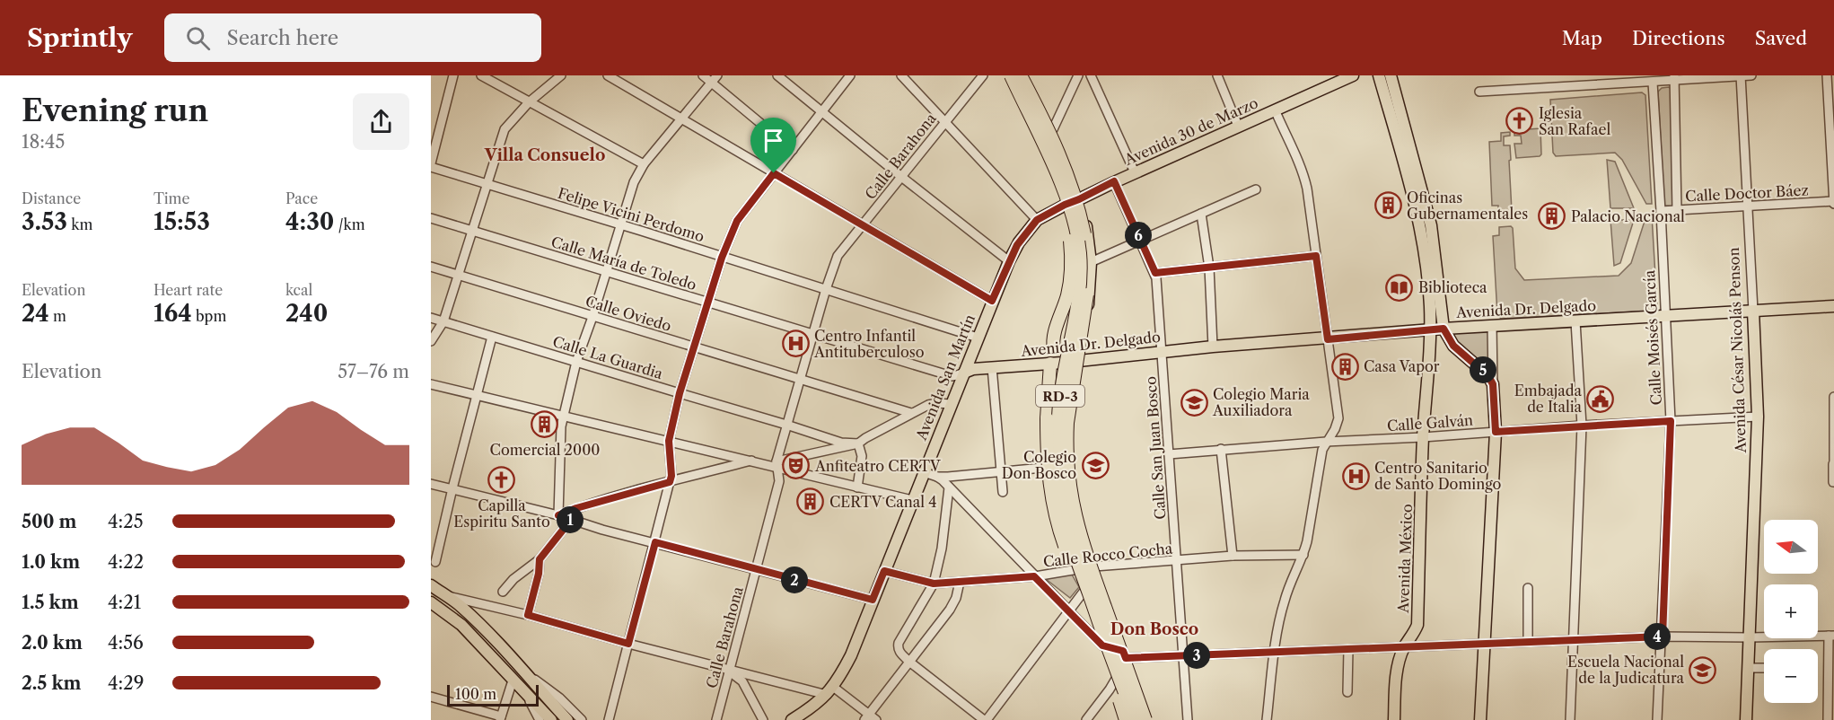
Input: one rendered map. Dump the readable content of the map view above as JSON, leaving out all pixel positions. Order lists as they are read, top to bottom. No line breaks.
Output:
{"streets":{"highway":["RD-3"],"main road":["Avenida 30 de Marzo","Avenida Dr. Delgado","Avenida César Nicolás Penson","Avenida San Martín","Avenida México"],"street":["Calle Barahona","Calle Doctor Báez","Felipe Vicini Perdomo","Calle María de Toledo","Calle Oviedo","Calle Moisés García","Calle La Guardia","Calle Galván","Calle San Juan Bosco","Calle Rocco Cocha"]},"crossings":[["Avenida 30 de Marzo","Avenida San Martín"],["Avenida 30 de Marzo","RD-3"],["Avenida 30 de Marzo","Calle San Juan Bosco"],["Calle Barahona","Felipe Vicini Perdomo"],["Calle Barahona","Calle María de Toledo"],["Calle Barahona","Calle Oviedo"],["Calle Barahona","Calle La Guardia"],["Calle Doctor Báez","Calle Moisés García"],["Calle Doctor Báez","Avenida César Nicolás Penson"],["Felipe Vicini Perdomo","Avenida San Martín"],["Calle María de Toledo","Avenida Dr. Delgado"],["Calle María de Toledo","Avenida San Martín"],["Avenida Dr. Delgado","Calle Moisés García"],["Avenida Dr. Delgado","Avenida César Nicolás Penson"],["Avenida Dr. Delgado","Avenida San Martín"],["Avenida Dr. Delgado","RD-3"],["Avenida Dr. Delgado","Calle San Juan Bosco"],["Avenida Dr. Delgado","Avenida México"],["Calle Moisés García","Calle Galván"],["Avenida César Nicolás Penson","Calle Galván"],["Avenida San Martín","RD-3"],["Avenida San Martín","Calle Rocco Cocha"],["RD-3","Calle Rocco Cocha"],["Calle Galván","Calle San Juan Bosco"],["Calle Galván","Avenida México"],["Calle San Juan Bosco","Calle Rocco Cocha"]],"districts":["Villa Consuelo","Don Bosco"],"places":{"church":["Iglesia San Rafael","Capilla Espiritu Santo"],"building":["Oficinas Gubernamentales","Palacio Nacional","Casa Vapor","Comercial 2000","CERTV Canal 4"],"library":["Biblioteca"],"hospital":["Centro Infantil Antituberculoso","Centro Sanitario de Santo Domingo"],"public building":["Embajada de Italia"],"school or university":["Colegio Maria Auxiliadora","Colegio Don Bosco","Escuela Nacional de la Judicatura"],"theatre":["Anfiteatro CERTV"]},"scale_bar":"100 m","north":"left","page":{"header":"Sprintly","search":"Search here","nav":["Map","Directions","Saved"],"heading":["Evening run","18:45"],"stats":[["Distance","3.53 km"],["Time","15:53"],["Pace","4:30 /km"],["Elevation","24 m"],["Heart rate","164 bpm"],["kcal","240"]],"pins":["6","5","1","2","4","3"],"chart":["Elevation","57–76 m"],"list":[{"name":"500 m","note":"4:25"},{"name":"1.0 km","note":"4:22"},{"name":"1.5 km","note":"4:21"},{"name":"2.0 km","note":"4:56"},{"name":"2.5 km","note":"4:29"}],"map_buttons":["+","−"],"scale":"100 m"}}
